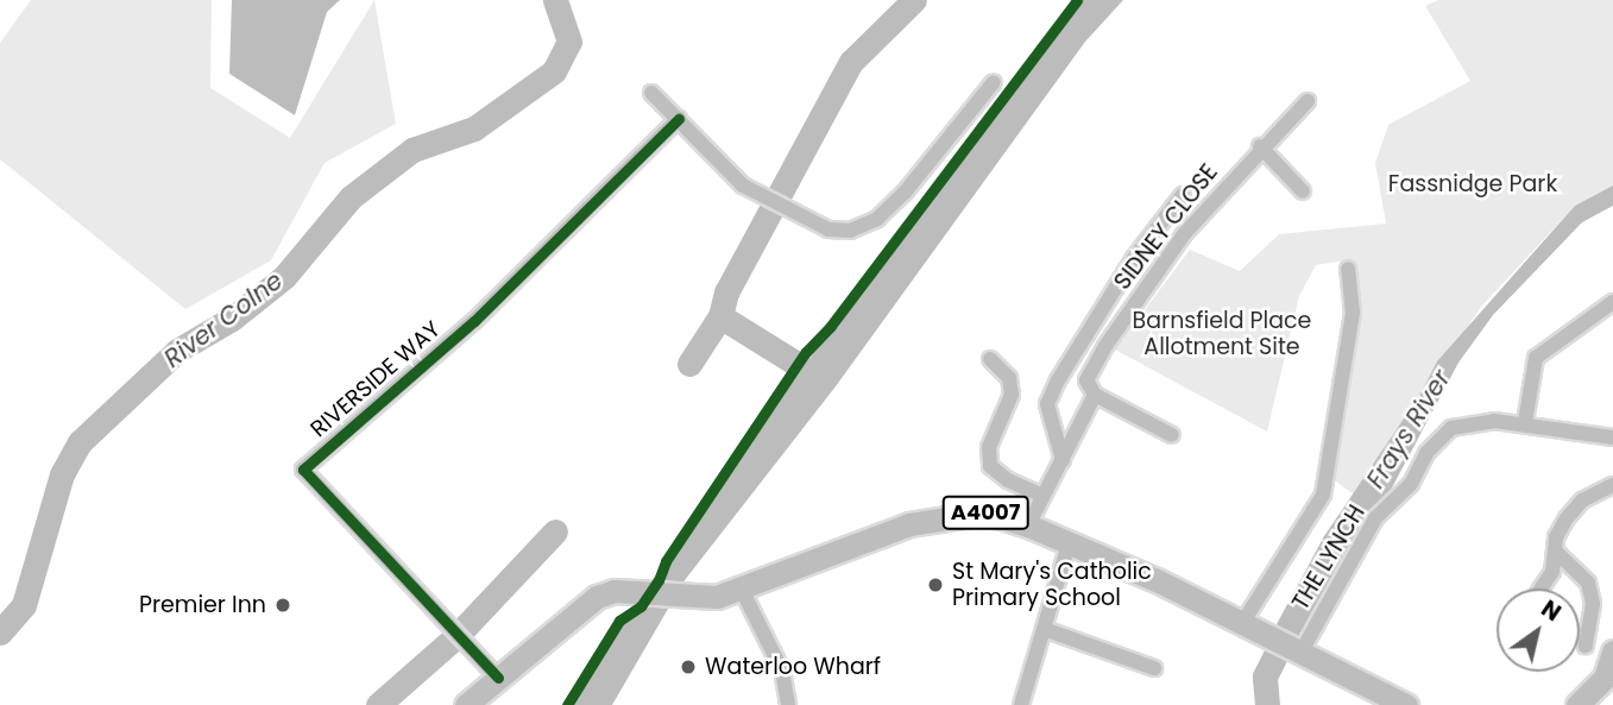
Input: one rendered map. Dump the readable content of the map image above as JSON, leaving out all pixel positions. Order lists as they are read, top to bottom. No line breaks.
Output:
{"streets":{"main road":["A4007"],"street":["SIDNEY CLOSE","RIVERSIDE WAY","THE LYNCH"]},"crossings":[["RIVERSIDE WAY","A4007"],["A4007","THE LYNCH"]],"water":["River Colne","Frays River"],"parks":["Fassnidge Park","Barnsfield Place Allotment Site"],"places":["St Mary's Catholic Primary School","Premier Inn","Waterloo Wharf"],"north":"top right"}
